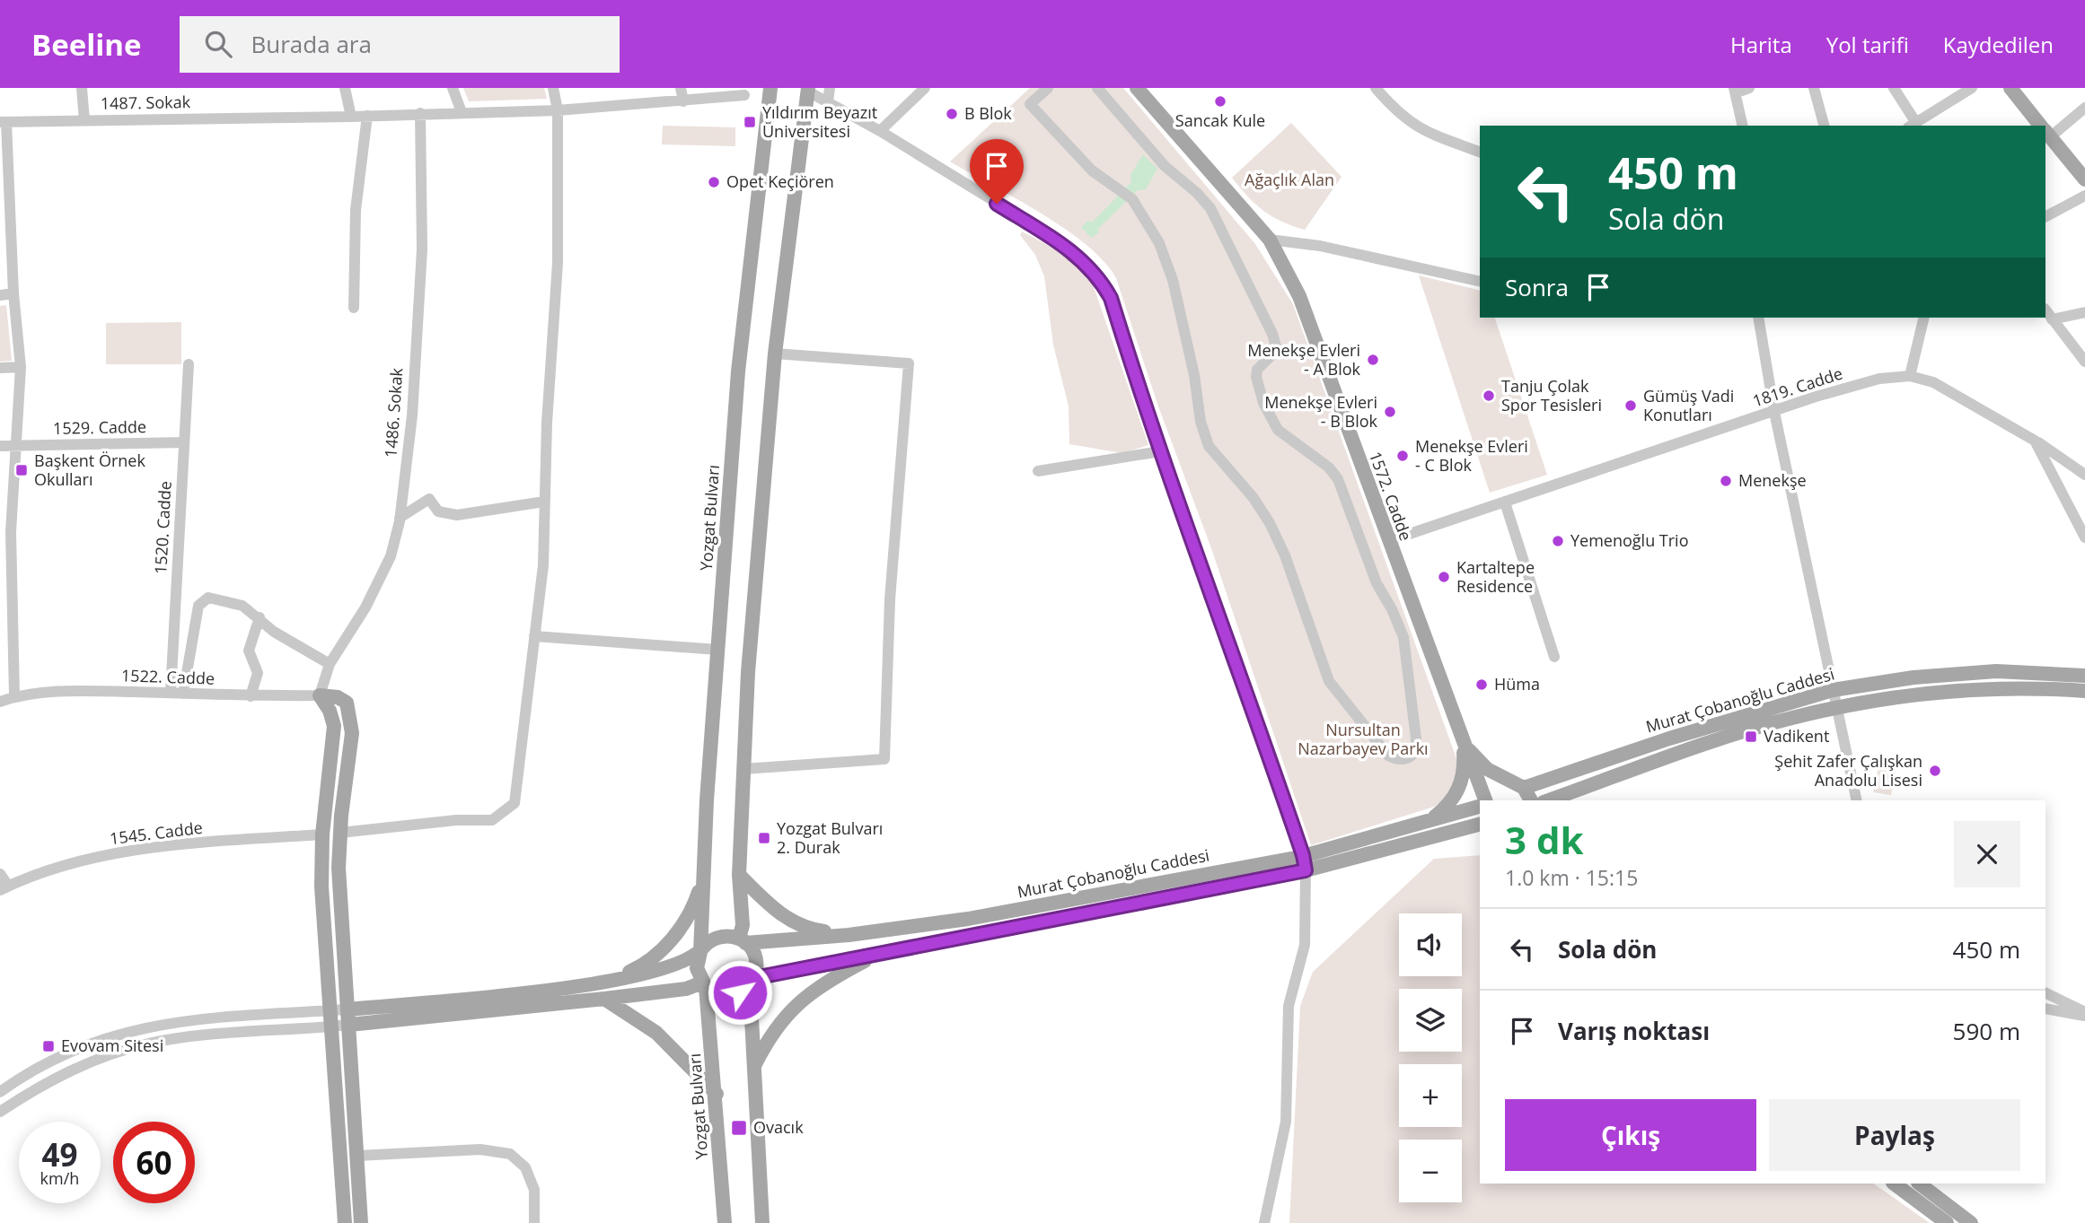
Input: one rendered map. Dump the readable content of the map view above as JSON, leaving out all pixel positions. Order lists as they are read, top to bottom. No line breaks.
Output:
{"streets":{"main road":["1572. Cadde","Yozgat Bulvarı","Murat Çobanoğlu Caddesi"],"street":["1487. Sokak","1819. Cadde","1486. Sokak","1529. Cadde","1520. Cadde","1522. Cadde","1545. Cadde"]},"crossings":[["1487. Sokak","1486. Sokak"],["1819. Cadde","1572. Cadde"],["1486. Sokak","1522. Cadde"],["1529. Cadde","1520. Cadde"],["Yozgat Bulvarı","Murat Çobanoğlu Caddesi"],["1520. Cadde","1522. Cadde"]],"parks":["Ağaçlık Alan","Nursultan Nazarbayev Parkı"],"places":{"other":["Sancak Kule","B Blok","Opet Keçiören","Menekşe Evleri - A Blok","Tanju Çolak Spor Tesisleri","Gümüş Vadi Konutları","Menekşe Evleri - B Blok","Menekşe Evleri - C Blok","Menekşe","Yemenoğlu Trio","Kartaltepe Residence","Hüma","Şehit Zafer Çalışkan Anadolu Lisesi"],"transit":["Yıldırım Beyazıt Üniversitesi","Başkent Örnek Okulları","Vadikent","Yozgat Bulvarı 2. Durak","Evovam Sitesi","Ovacık"]},"page":{"header":"Beeline","search":"Burada ara","nav":["Harita","Yol tarifi","Kaydedilen"],"turn":["450 m","Sola dön"],"then":"Sonra","heading":["3 dk","1.0 km · 15:15"],"list":[{"name":"Sola dön","value":"450 m"},{"name":"Varış noktası","value":"590 m"}],"map_buttons":["+","−"],"buttons":["Çıkış","Paylaş"],"speed":"49 km/h","limit":"60"}}
